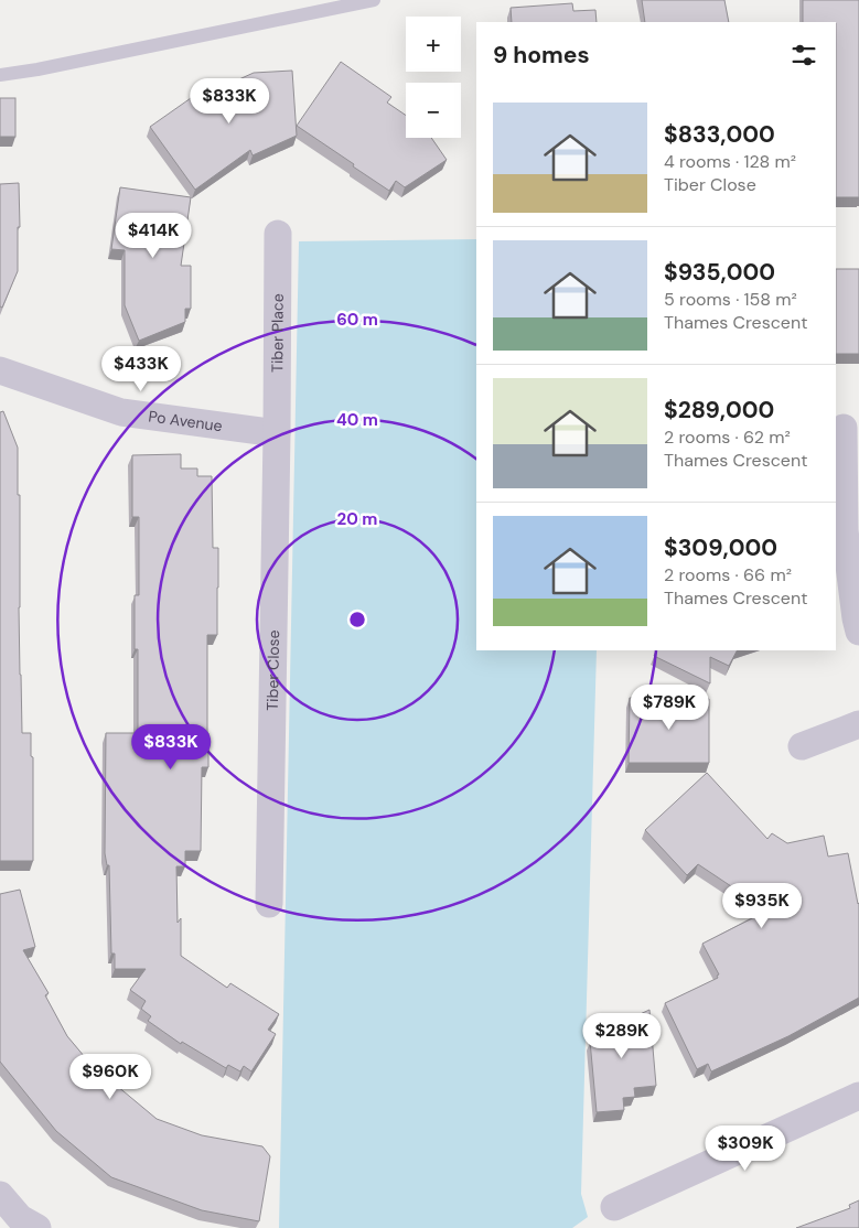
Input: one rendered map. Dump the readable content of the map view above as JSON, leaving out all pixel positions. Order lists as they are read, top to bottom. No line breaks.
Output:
{"streets":{"street":["Tiber Place","Po Avenue","Tiber Close"]},"crossings":[["Tiber Place","Po Avenue"],["Tiber Place","Tiber Close"],["Po Avenue","Tiber Close"]],"page":{"map_buttons":["+","−"],"heading":"9 homes","price":["$833K","$414K","$433K","$789K","$833K","$935K","$289K","$960K","$309K"],"list":[{"name":"$833,000","note":"4 rooms · 128 m² · Tiber Close"},{"name":"$935,000","note":"5 rooms · 158 m² · Thames Crescent"},{"name":"$289,000","note":"2 rooms · 62 m² · Thames Crescent"},{"name":"$309,000","note":"2 rooms · 66 m² · Thames Crescent"}]},"rings":["60 m","40 m","20 m"]}
